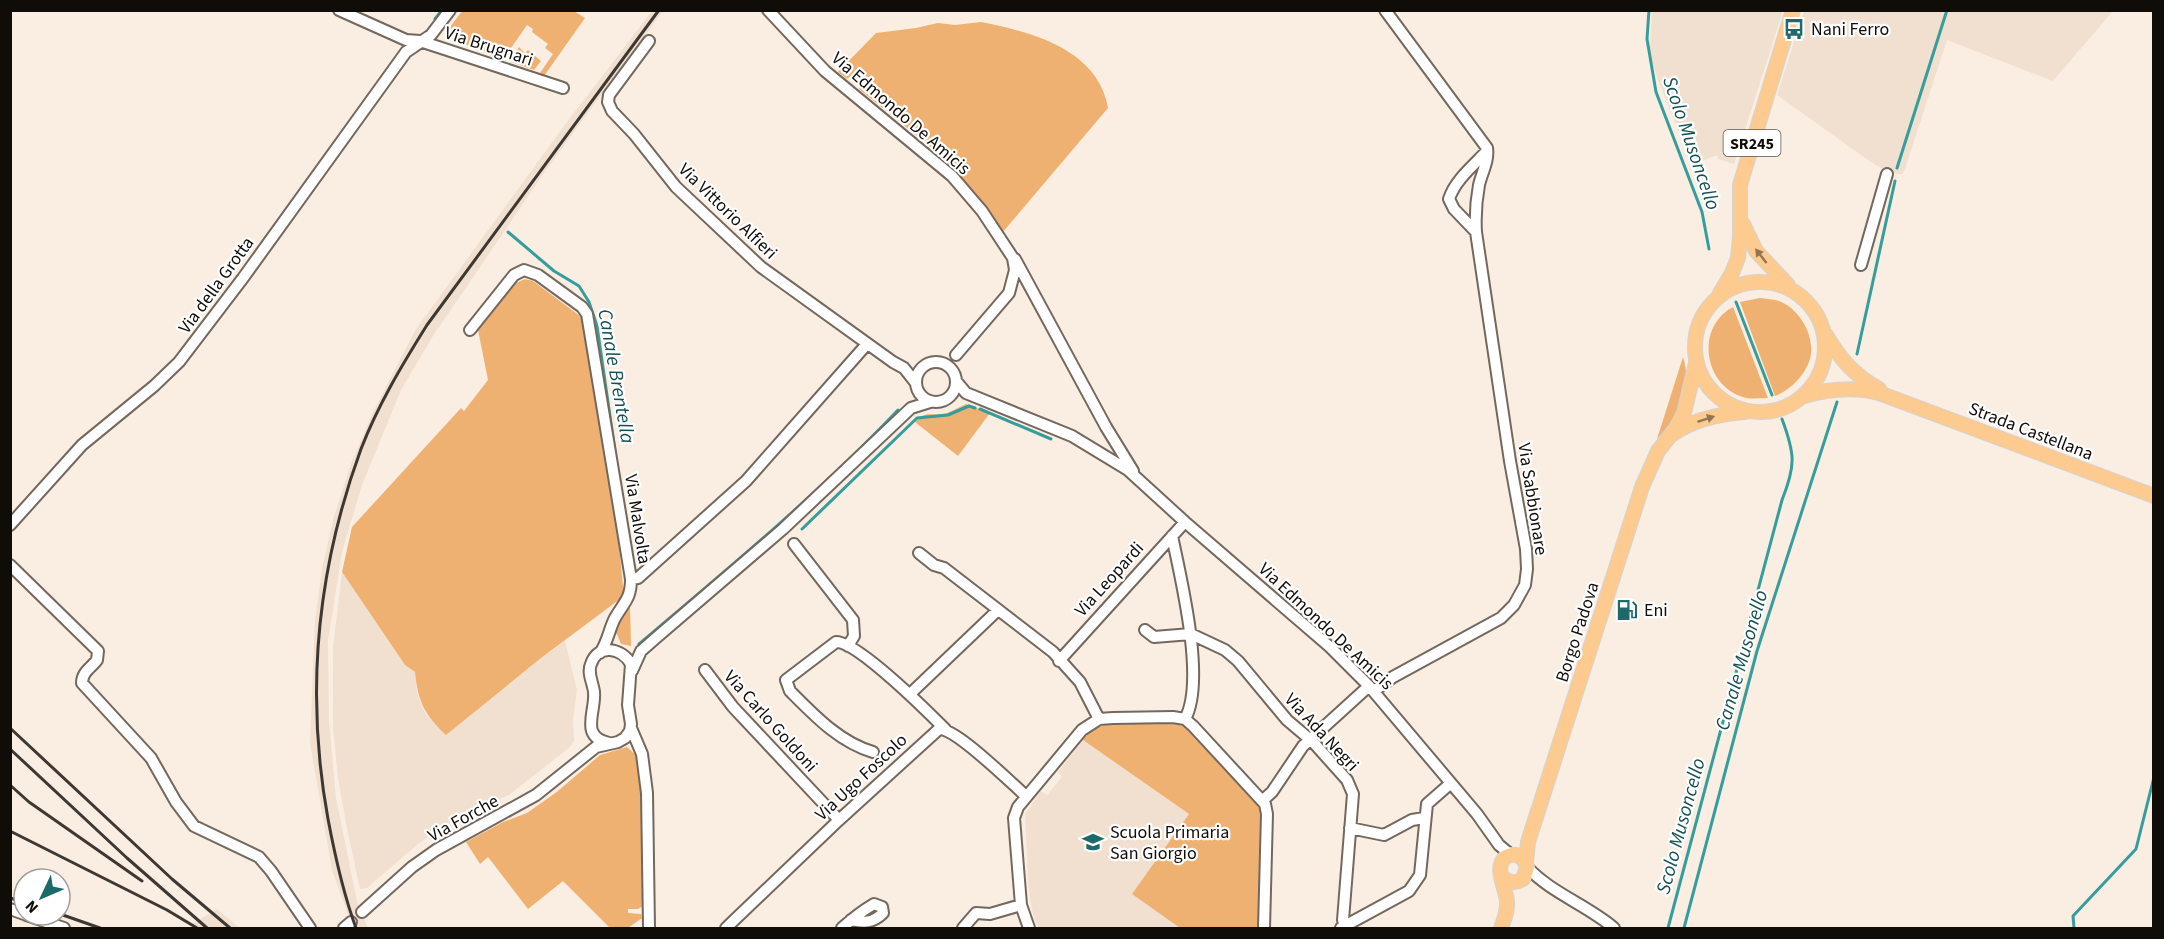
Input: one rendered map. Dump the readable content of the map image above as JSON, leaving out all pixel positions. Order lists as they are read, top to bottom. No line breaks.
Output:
{"streets":{"main road":["SR245","Strada Castellana","Borgo Padova"],"street":["Via Brugnari","Via Edmondo De Amicis","Via Vittorio Alfieri","Via della Grotta","Via Sabbionare","Via Malvolta","Via Leopardi","Via Carlo Goldoni","Via Ada Negri","Via Ugo Foscolo","Via Forche"]},"crossings":[["Via Brugnari","Via della Grotta"],["Via Edmondo De Amicis","Via Sabbionare"],["Via Edmondo De Amicis","Via Leopardi"],["Via Edmondo De Amicis","Borgo Padova"],["SR245","Strada Castellana"],["SR245","Borgo Padova"],["Strada Castellana","Borgo Padova"],["Via Sabbionare","Via Ada Negri"],["Via Malvolta","Via Forche"],["Via Carlo Goldoni","Via Ugo Foscolo"]],"water":["Scolo Musoncello","Canale Brentella","Canale Musonello"],"places":{"bus stop":["Nani Ferro"],"fuel station":["Eni"],"school or university":["Scuola Primaria San Giorgio"]},"north":"bottom left"}
